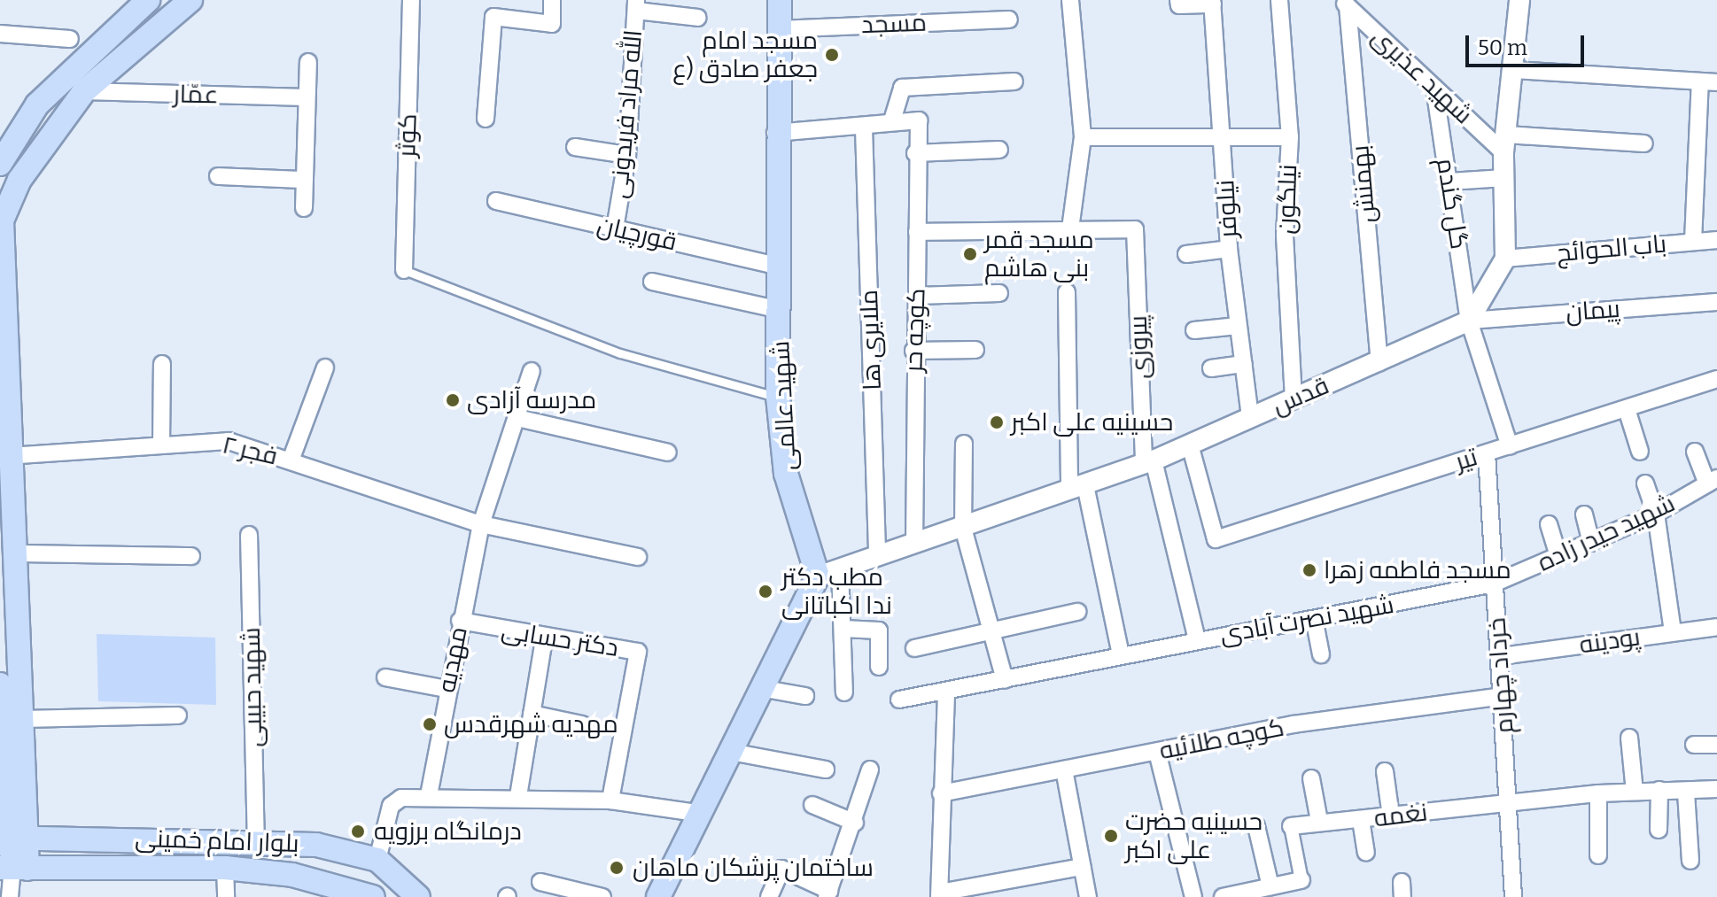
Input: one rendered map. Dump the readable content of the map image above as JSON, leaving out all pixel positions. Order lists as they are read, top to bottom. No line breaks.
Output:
{"streets":{"main road":["شهید عالمی","بلوار امام خمینی"],"street":["مسجد","شهید عذیری","عمّار","الله مراد فریدونی","کوثر","بهمنش","نیلگون","گل گندم","نیلوفر","قورچیان","باب الحوائج","پیمان","کوچه حر","ملایری ها","پیروزی","قدس","فجر ۲","تیر","شهید حیدر زاده","شهید نصرت آبادی","دکتر حسابی","پودینه","مهدیه","خرداد چهارم","شهید حبیبی","کوچه طلائیه","نغمه"]},"crossings":[["مسجد","شهید عالمی"],["شهید عذیری","بهمنش"],["شهید عذیری","گل گندم"],["الله مراد فریدونی","قورچیان"],["بهمنش","قدس"],["نیلگون","قدس"],["گل گندم","پیمان"],["گل گندم","قدس"],["گل گندم","تیر"],["نیلوفر","قدس"],["قورچیان","شهید عالمی"],["پیمان","قدس"],["کوچه حر","قدس"],["ملایری ها","قدس"],["پیروزی","قدس"],["پیروزی","شهید نصرت آبادی"],["قدس","شهید عالمی"],["قدس","تیر"],["فجر ۲","مهدیه"],["تیر","خرداد چهارم"],["شهید حیدر زاده","شهید نصرت آبادی"],["شهید حیدر زاده","خرداد چهارم"],["شهید نصرت آبادی","خرداد چهارم"],["دکتر حسابی","مهدیه"],["پودینه","خرداد چهارم"],["خرداد چهارم","کوچه طلائیه"],["خرداد چهارم","نغمه"],["شهید حبیبی","بلوار امام خمینی"]],"places":["مسجد امام جعفر صادق (ع","مسجد قمر بنی هاشم","مدرسه آزادی","حسینیه علی اکبر","مسجد فاطمه زهرا","مطب دکتر ندا اکباتانی","مهدیه شهرقدس","درمانگاه برزویه","حسینیه حضرت علی اکبر","ساختمان پزشکان ماهان"],"scale_bar":"50 m"}
